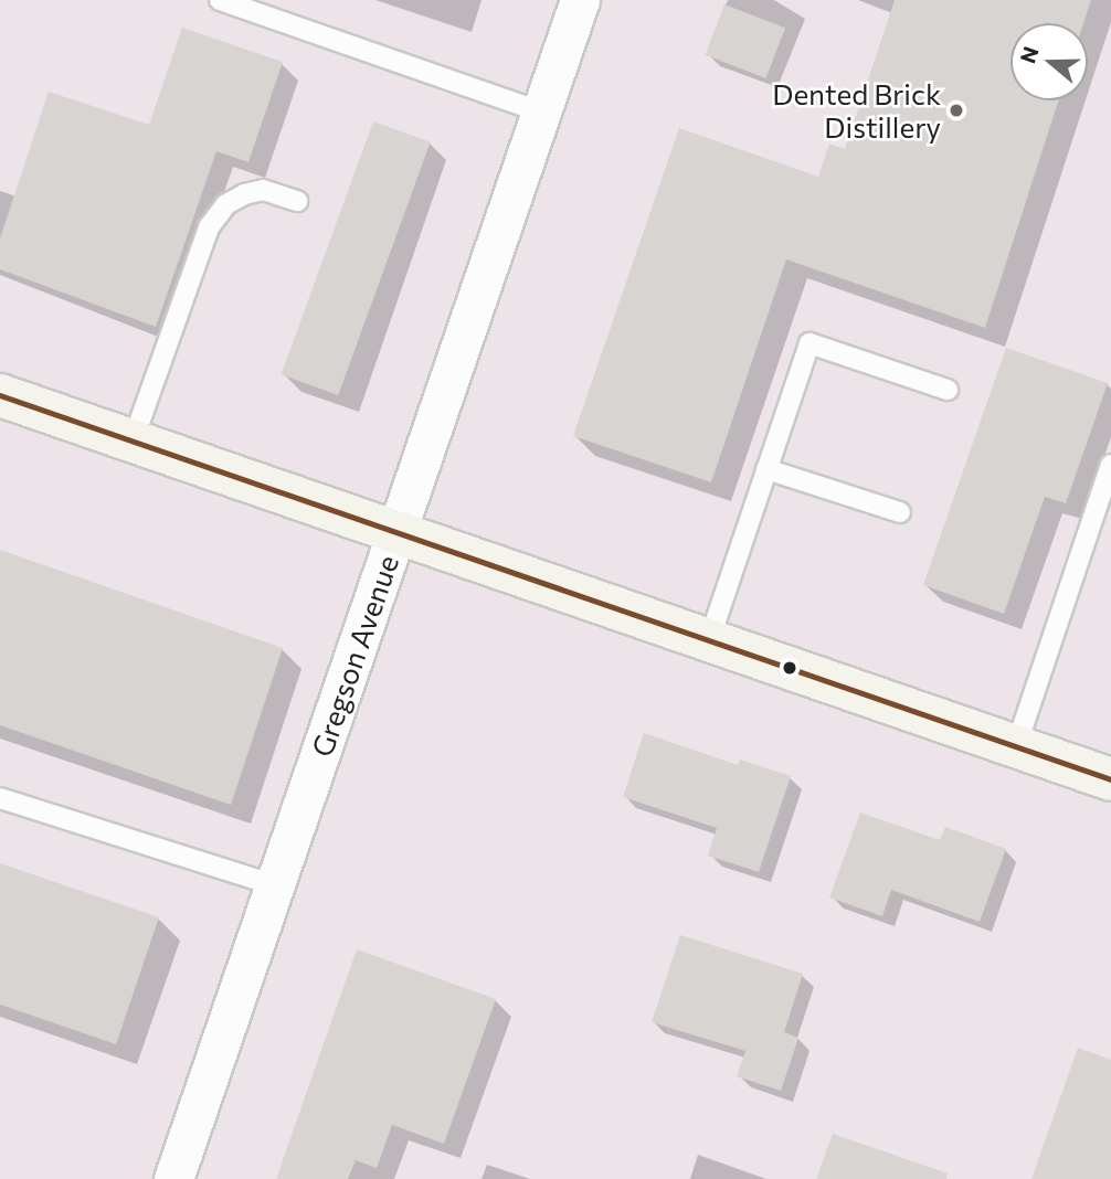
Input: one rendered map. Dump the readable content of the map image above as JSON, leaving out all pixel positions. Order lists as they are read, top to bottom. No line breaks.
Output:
{"streets":{"street":["Gregson Avenue"]},"places":["Dented Brick Distillery"],"north":"left"}
